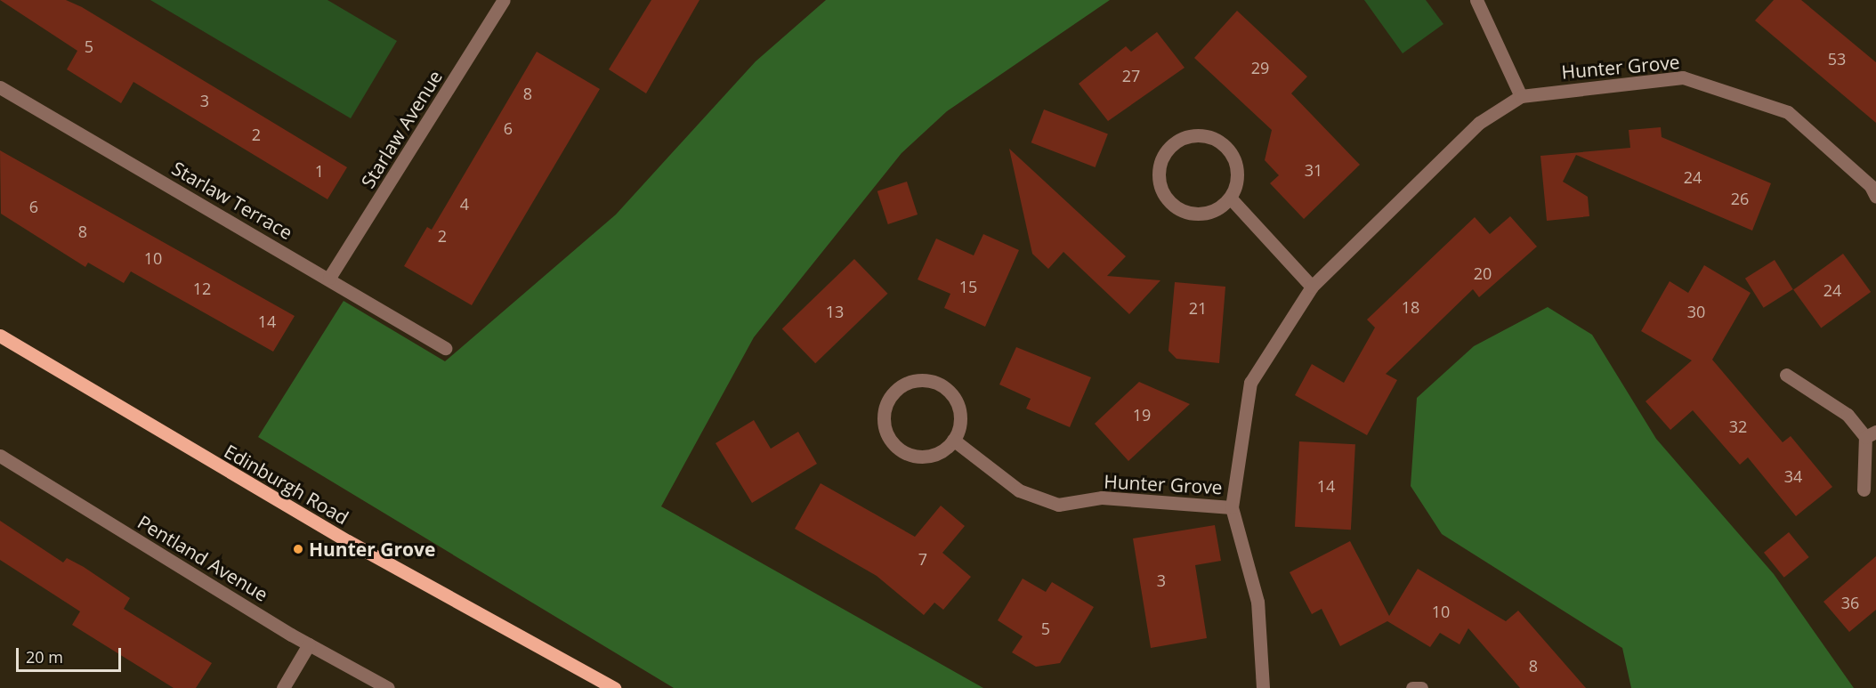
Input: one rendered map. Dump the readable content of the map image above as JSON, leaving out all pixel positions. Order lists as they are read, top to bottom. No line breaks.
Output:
{"streets":{"main road":["Edinburgh Road"],"street":["Hunter Grove","Starlaw Avenue","Starlaw Terrace","Pentland Avenue"]},"crossings":[["Starlaw Avenue","Starlaw Terrace"]],"places":["Hunter Grove"],"house_numbers":["5","53","29","27","8","3","6","2","31","1","24","26","4","6","8","2","10","20","15","12","24","18","21","13","30","14","19","32","34","14","7","3","36","10","5","8"],"scale_bar":"20 m"}
